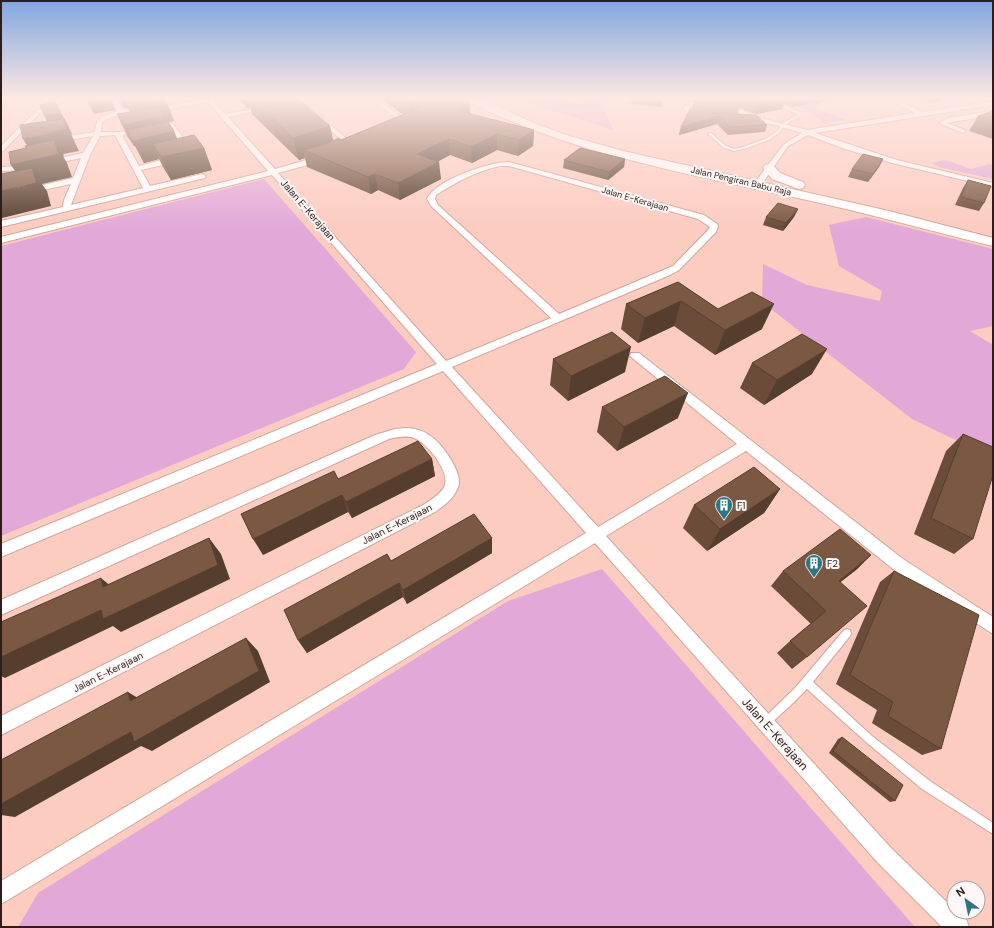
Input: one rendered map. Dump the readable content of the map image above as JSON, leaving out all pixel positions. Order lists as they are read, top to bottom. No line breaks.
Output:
{"streets":{"main road":["Jalan Pengiran Babu Raja"],"street":["Jalan E-Kerajaan"]},"places":{"building":["F1","F2"]},"north":"top left"}
